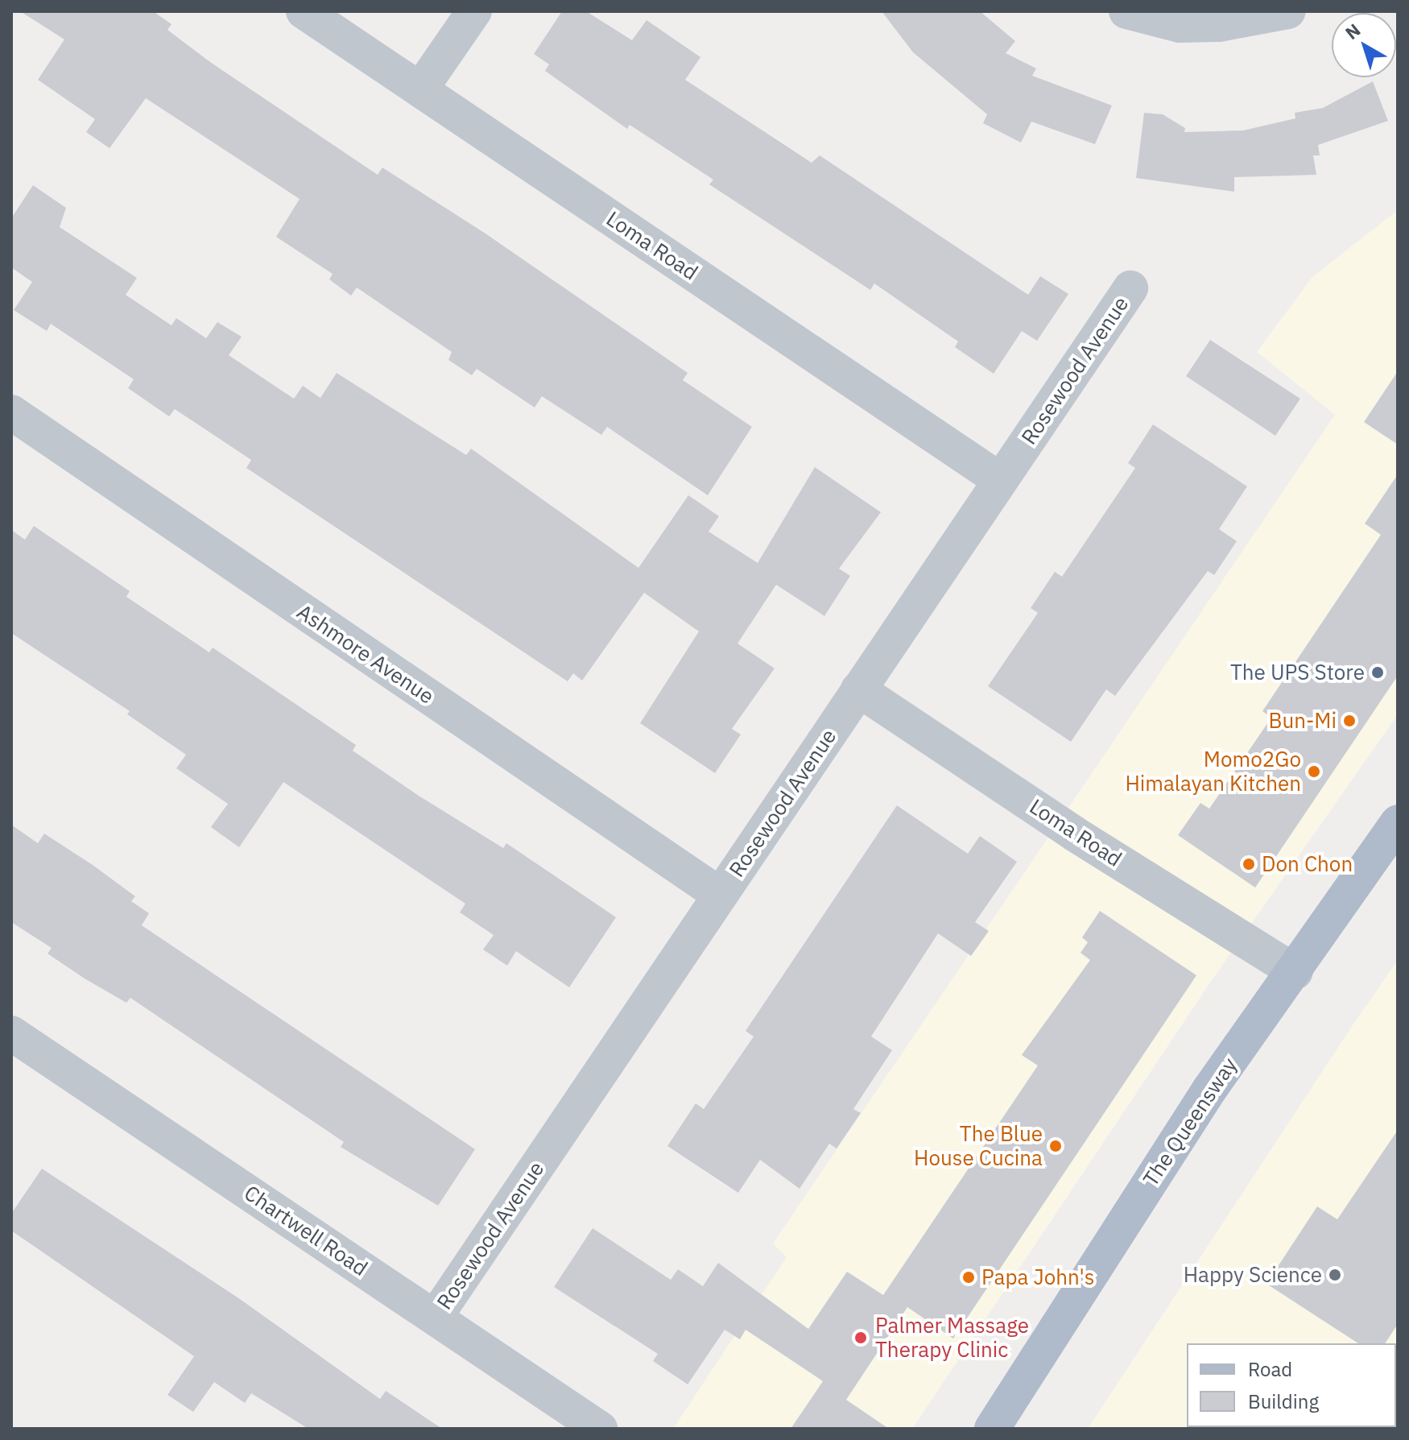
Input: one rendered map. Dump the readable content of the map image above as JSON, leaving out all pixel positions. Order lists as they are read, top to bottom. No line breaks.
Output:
{"streets":{"main road":["The Queensway"],"street":["Loma Road","Rosewood Avenue","Ashmore Avenue","Chartwell Road"]},"crossings":[["Loma Road","Rosewood Avenue"],["Loma Road","The Queensway"],["Rosewood Avenue","Ashmore Avenue"],["Rosewood Avenue","Chartwell Road"]],"places":["The UPS Store","Bun-Mi","Momo2Go Himalayan Kitchen","Don Chon","The Blue House Cucina","Happy Science","Papa John's","Palmer Massage Therapy Clinic"],"legend":["Road","Building"],"north":"top left"}
